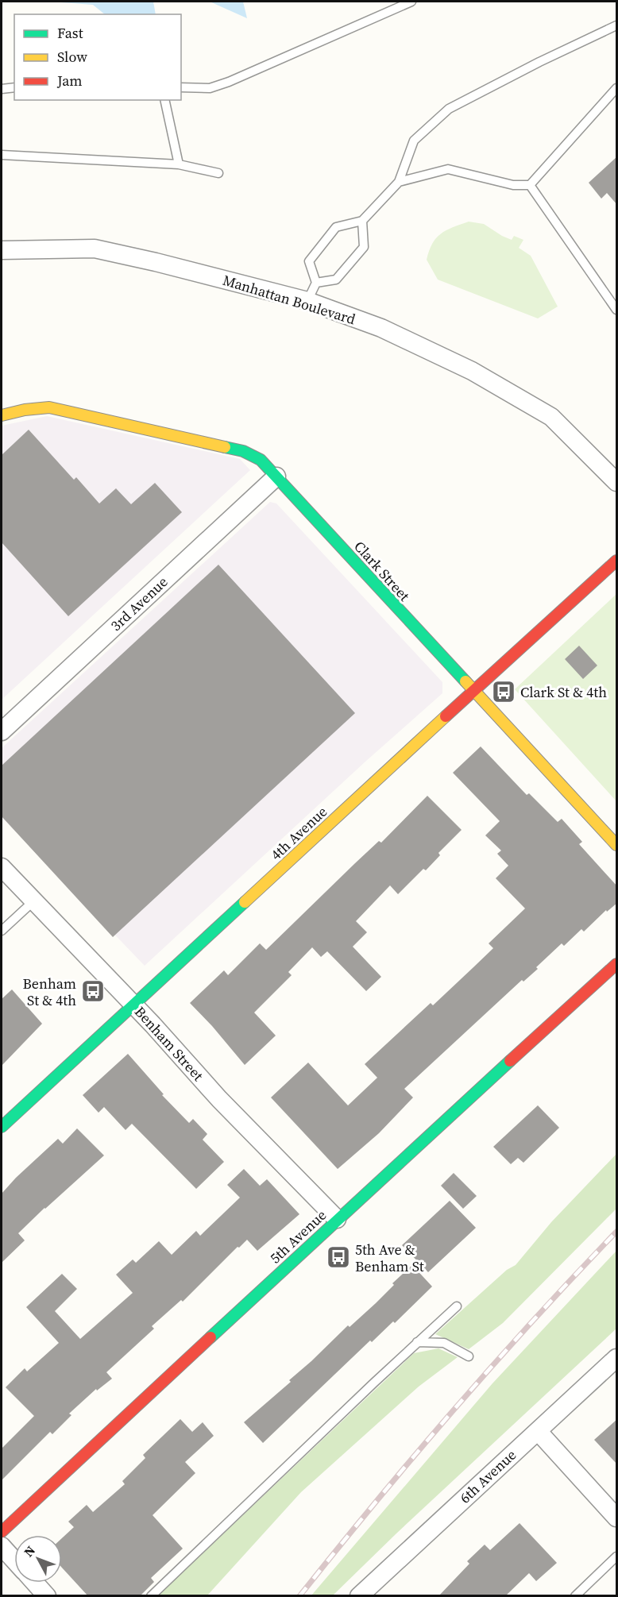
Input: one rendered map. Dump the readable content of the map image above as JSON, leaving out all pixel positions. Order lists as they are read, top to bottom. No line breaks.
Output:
{"streets":{"street":["Manhattan Boulevard","Clark Street","3rd Avenue","4th Avenue","Benham Street","5th Avenue","6th Avenue"]},"crossings":[["Clark Street","3rd Avenue"],["Clark Street","4th Avenue"],["4th Avenue","Benham Street"],["Benham Street","5th Avenue"]],"places":{"bus stop":["Clark St & 4th","Benham St & 4th","5th Ave & Benham St"]},"legend":["Fast","Slow","Jam"],"north":"top left"}
